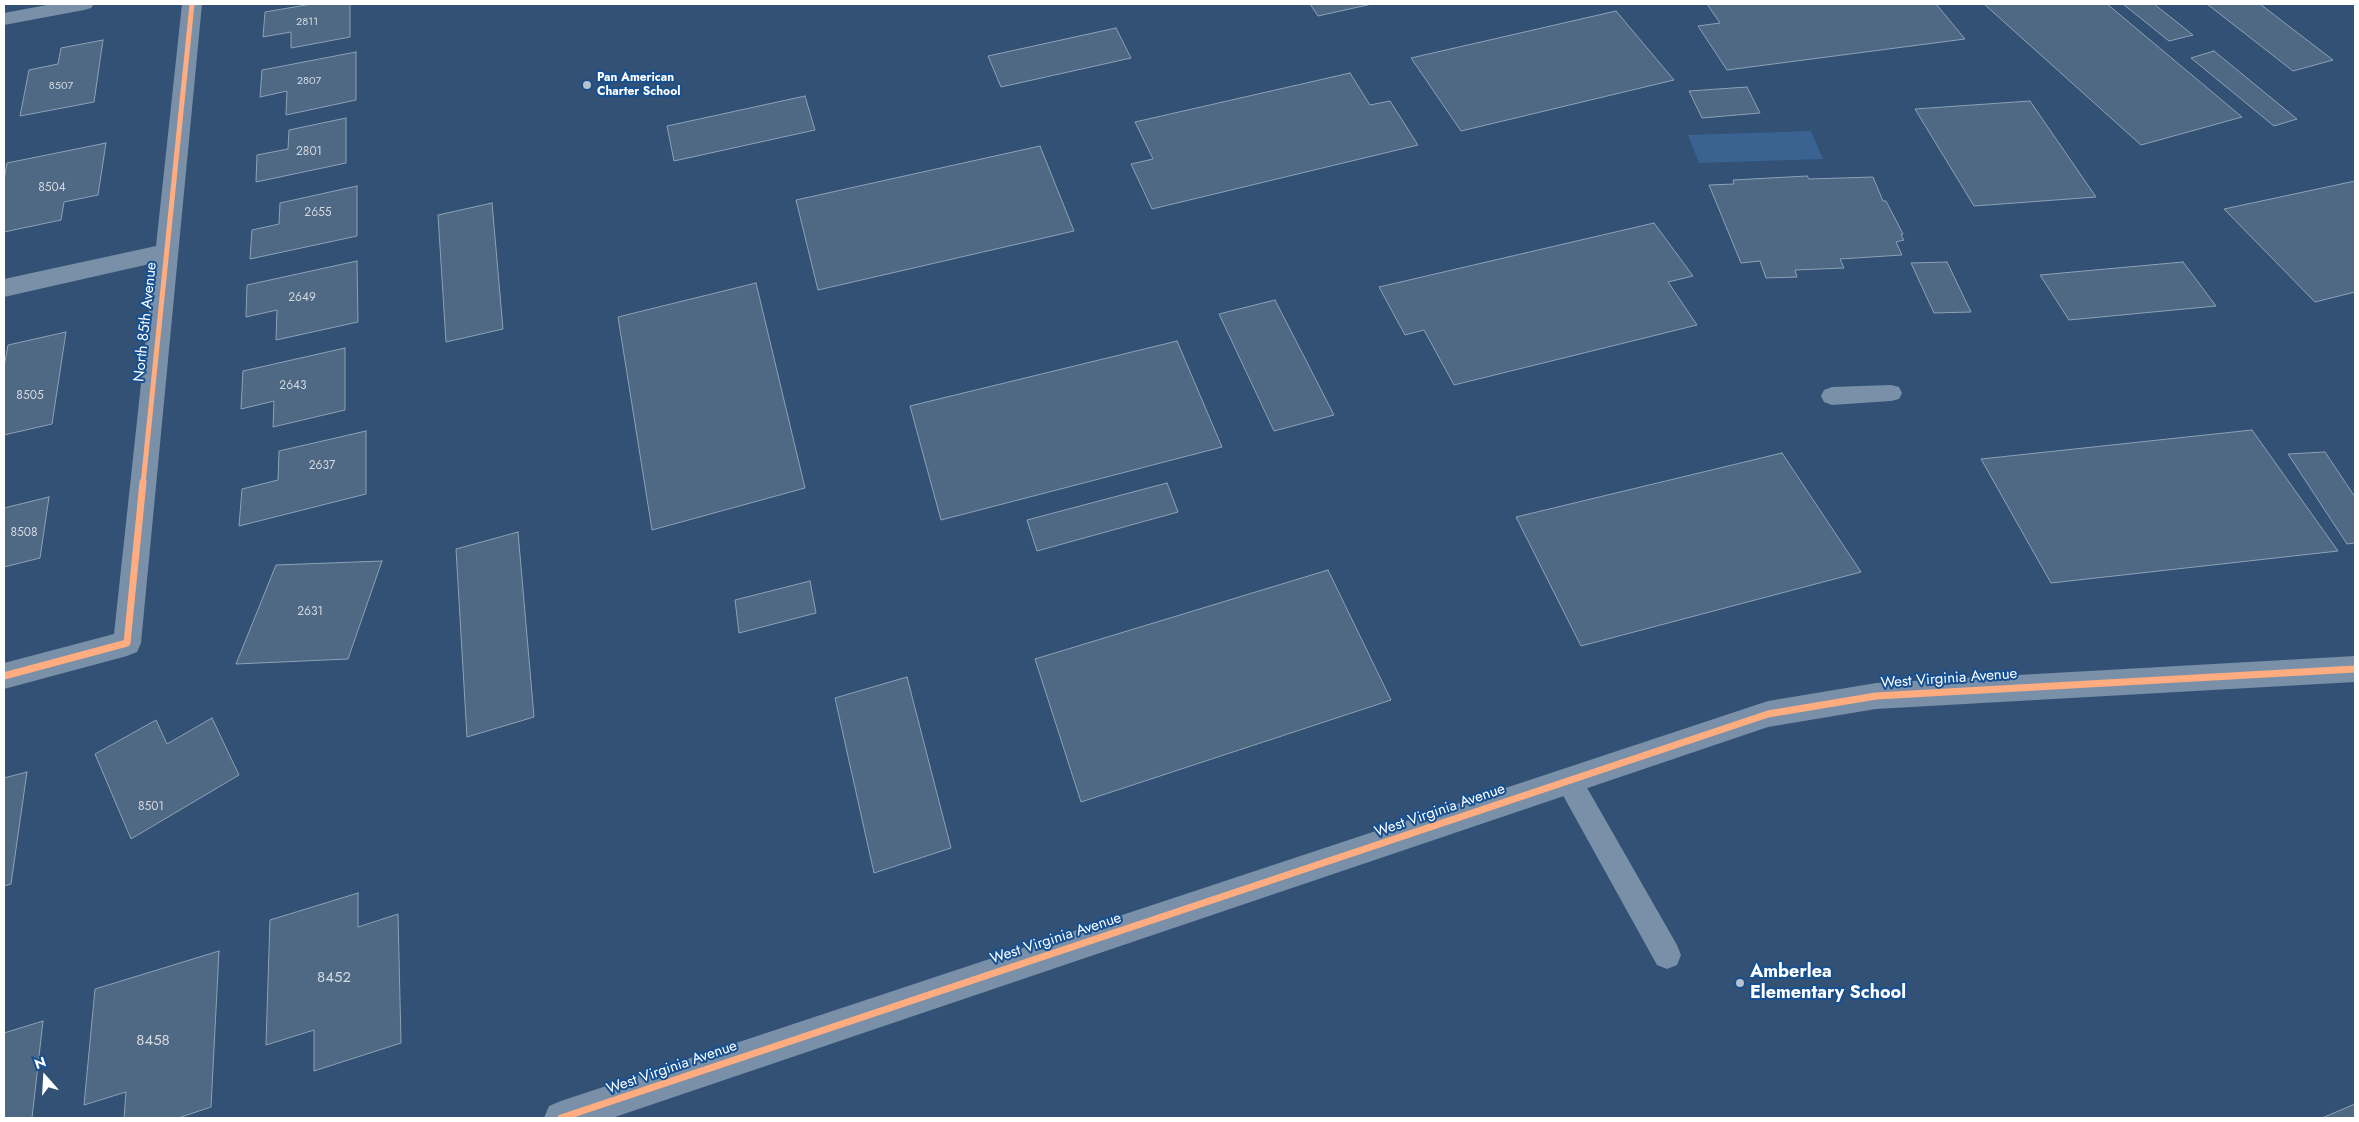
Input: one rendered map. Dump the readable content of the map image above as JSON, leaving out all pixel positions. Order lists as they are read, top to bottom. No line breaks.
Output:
{"streets":{"street":["North 85th Avenue","West Virginia Avenue"]},"places":["Pan American Charter School","Amberlea Elementary School"],"house_numbers":["2811","2807","8507","2801","8504","2655","2649","2643","8505","2637","8508","2631","8501","8452","8458"],"north":"top"}
